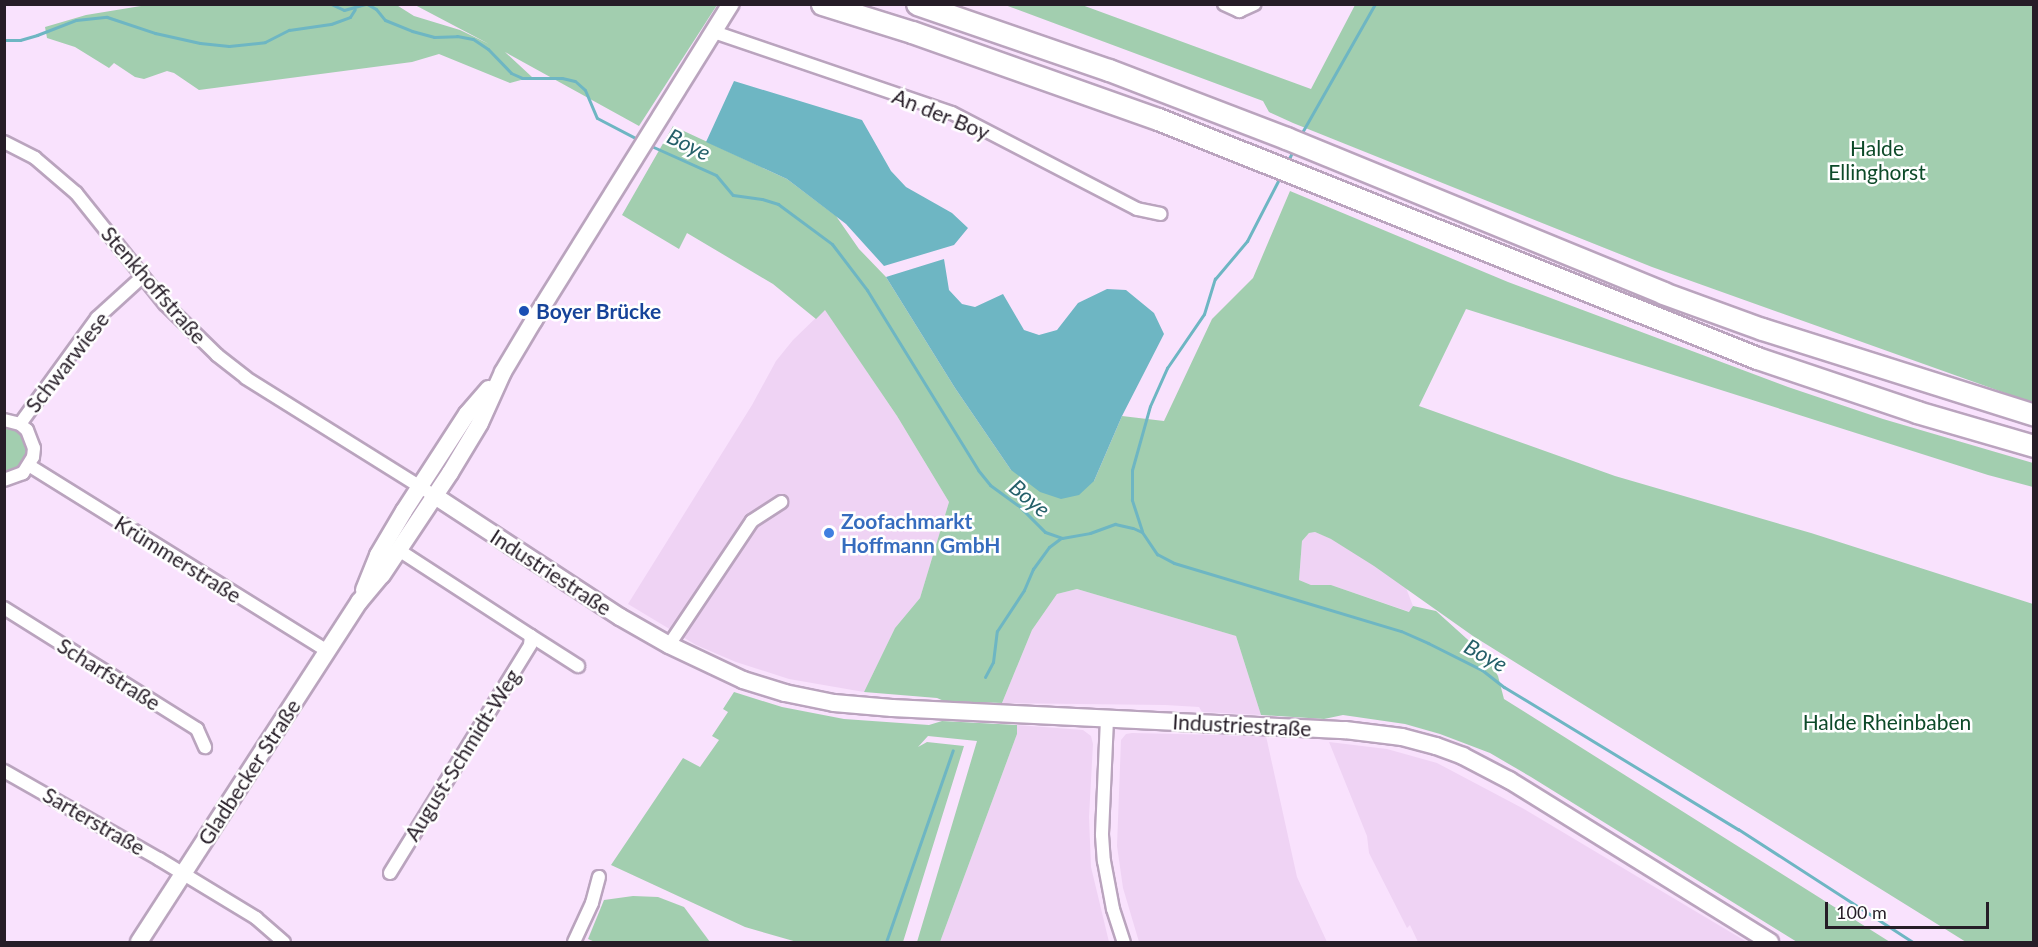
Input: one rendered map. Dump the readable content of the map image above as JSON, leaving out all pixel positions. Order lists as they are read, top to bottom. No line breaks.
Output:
{"streets":{"street":["An der Boy","Stenkhoffstraße","Schwarwiese","Krümmerstraße","Industriestraße","Scharfstraße","August-Schmidt-Weg","Gladbecker Straße","Sarterstraße"]},"crossings":[["An der Boy","Gladbecker Straße"],["Stenkhoffstraße","Schwarwiese"],["Stenkhoffstraße","Industriestraße"],["Stenkhoffstraße","Gladbecker Straße"],["Schwarwiese","Krümmerstraße"],["Krümmerstraße","Gladbecker Straße"],["Industriestraße","Gladbecker Straße"],["Gladbecker Straße","Sarterstraße"]],"water":["Boye"],"parks":["Halde Ellinghorst","Halde Rheinbaben"],"places":["Boyer Brücke","Zoofachmarkt Hoffmann GmbH"],"scale_bar":"100 m"}
